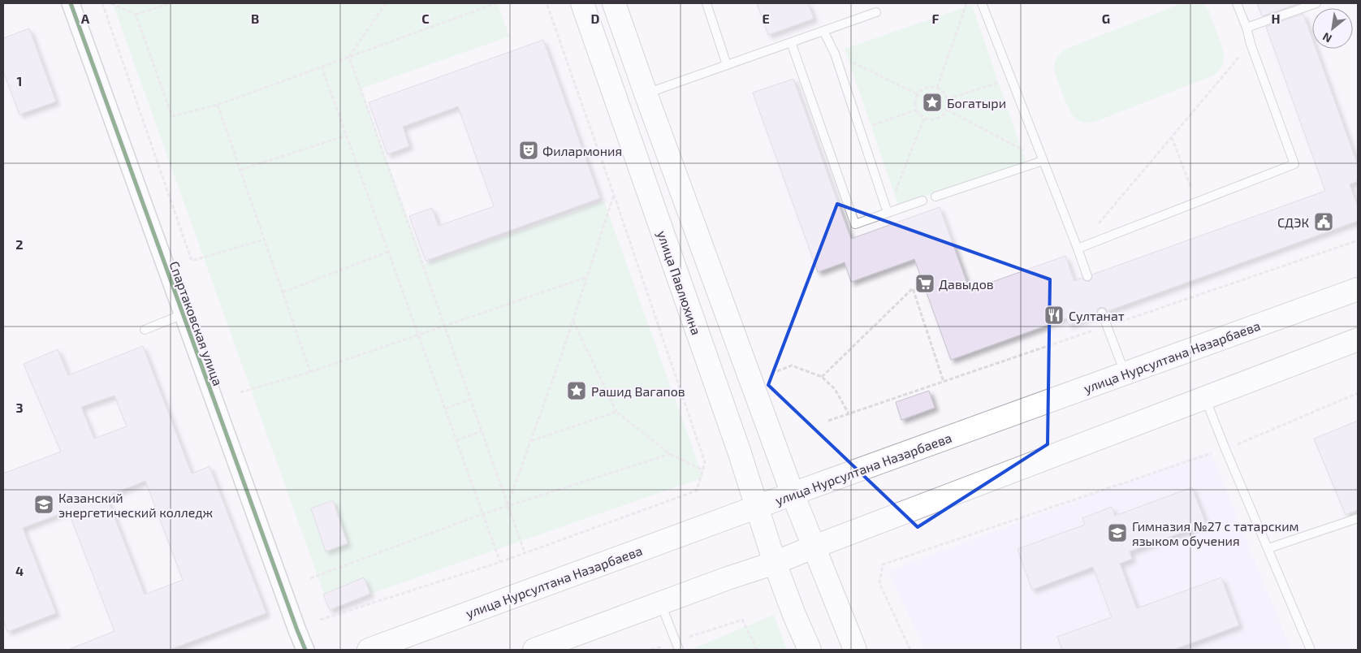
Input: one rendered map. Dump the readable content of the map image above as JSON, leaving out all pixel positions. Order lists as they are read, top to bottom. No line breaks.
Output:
{"streets":{"main road":["улица Павлюхина","улица Нурсултана Назарбаева"],"street":["Спартаковская улица"]},"crossings":[["улица Павлюхина","улица Нурсултана Назарбаева"]],"places":{"place":["Богатыри","Рашид Вагапов"],"theatre":["Филармония"],"public building":["СДЭК"],"supermarket":["Давыдов"],"restaurant":["Султанат"],"school or university":["Казанский энергетический колледж","Гимназия №27 с татарским языком обучения"]},"north":"bottom left","grid":{"columns":["A","B","C","D","E","F","G","H"],"rows":["1","2","3","4"]}}
